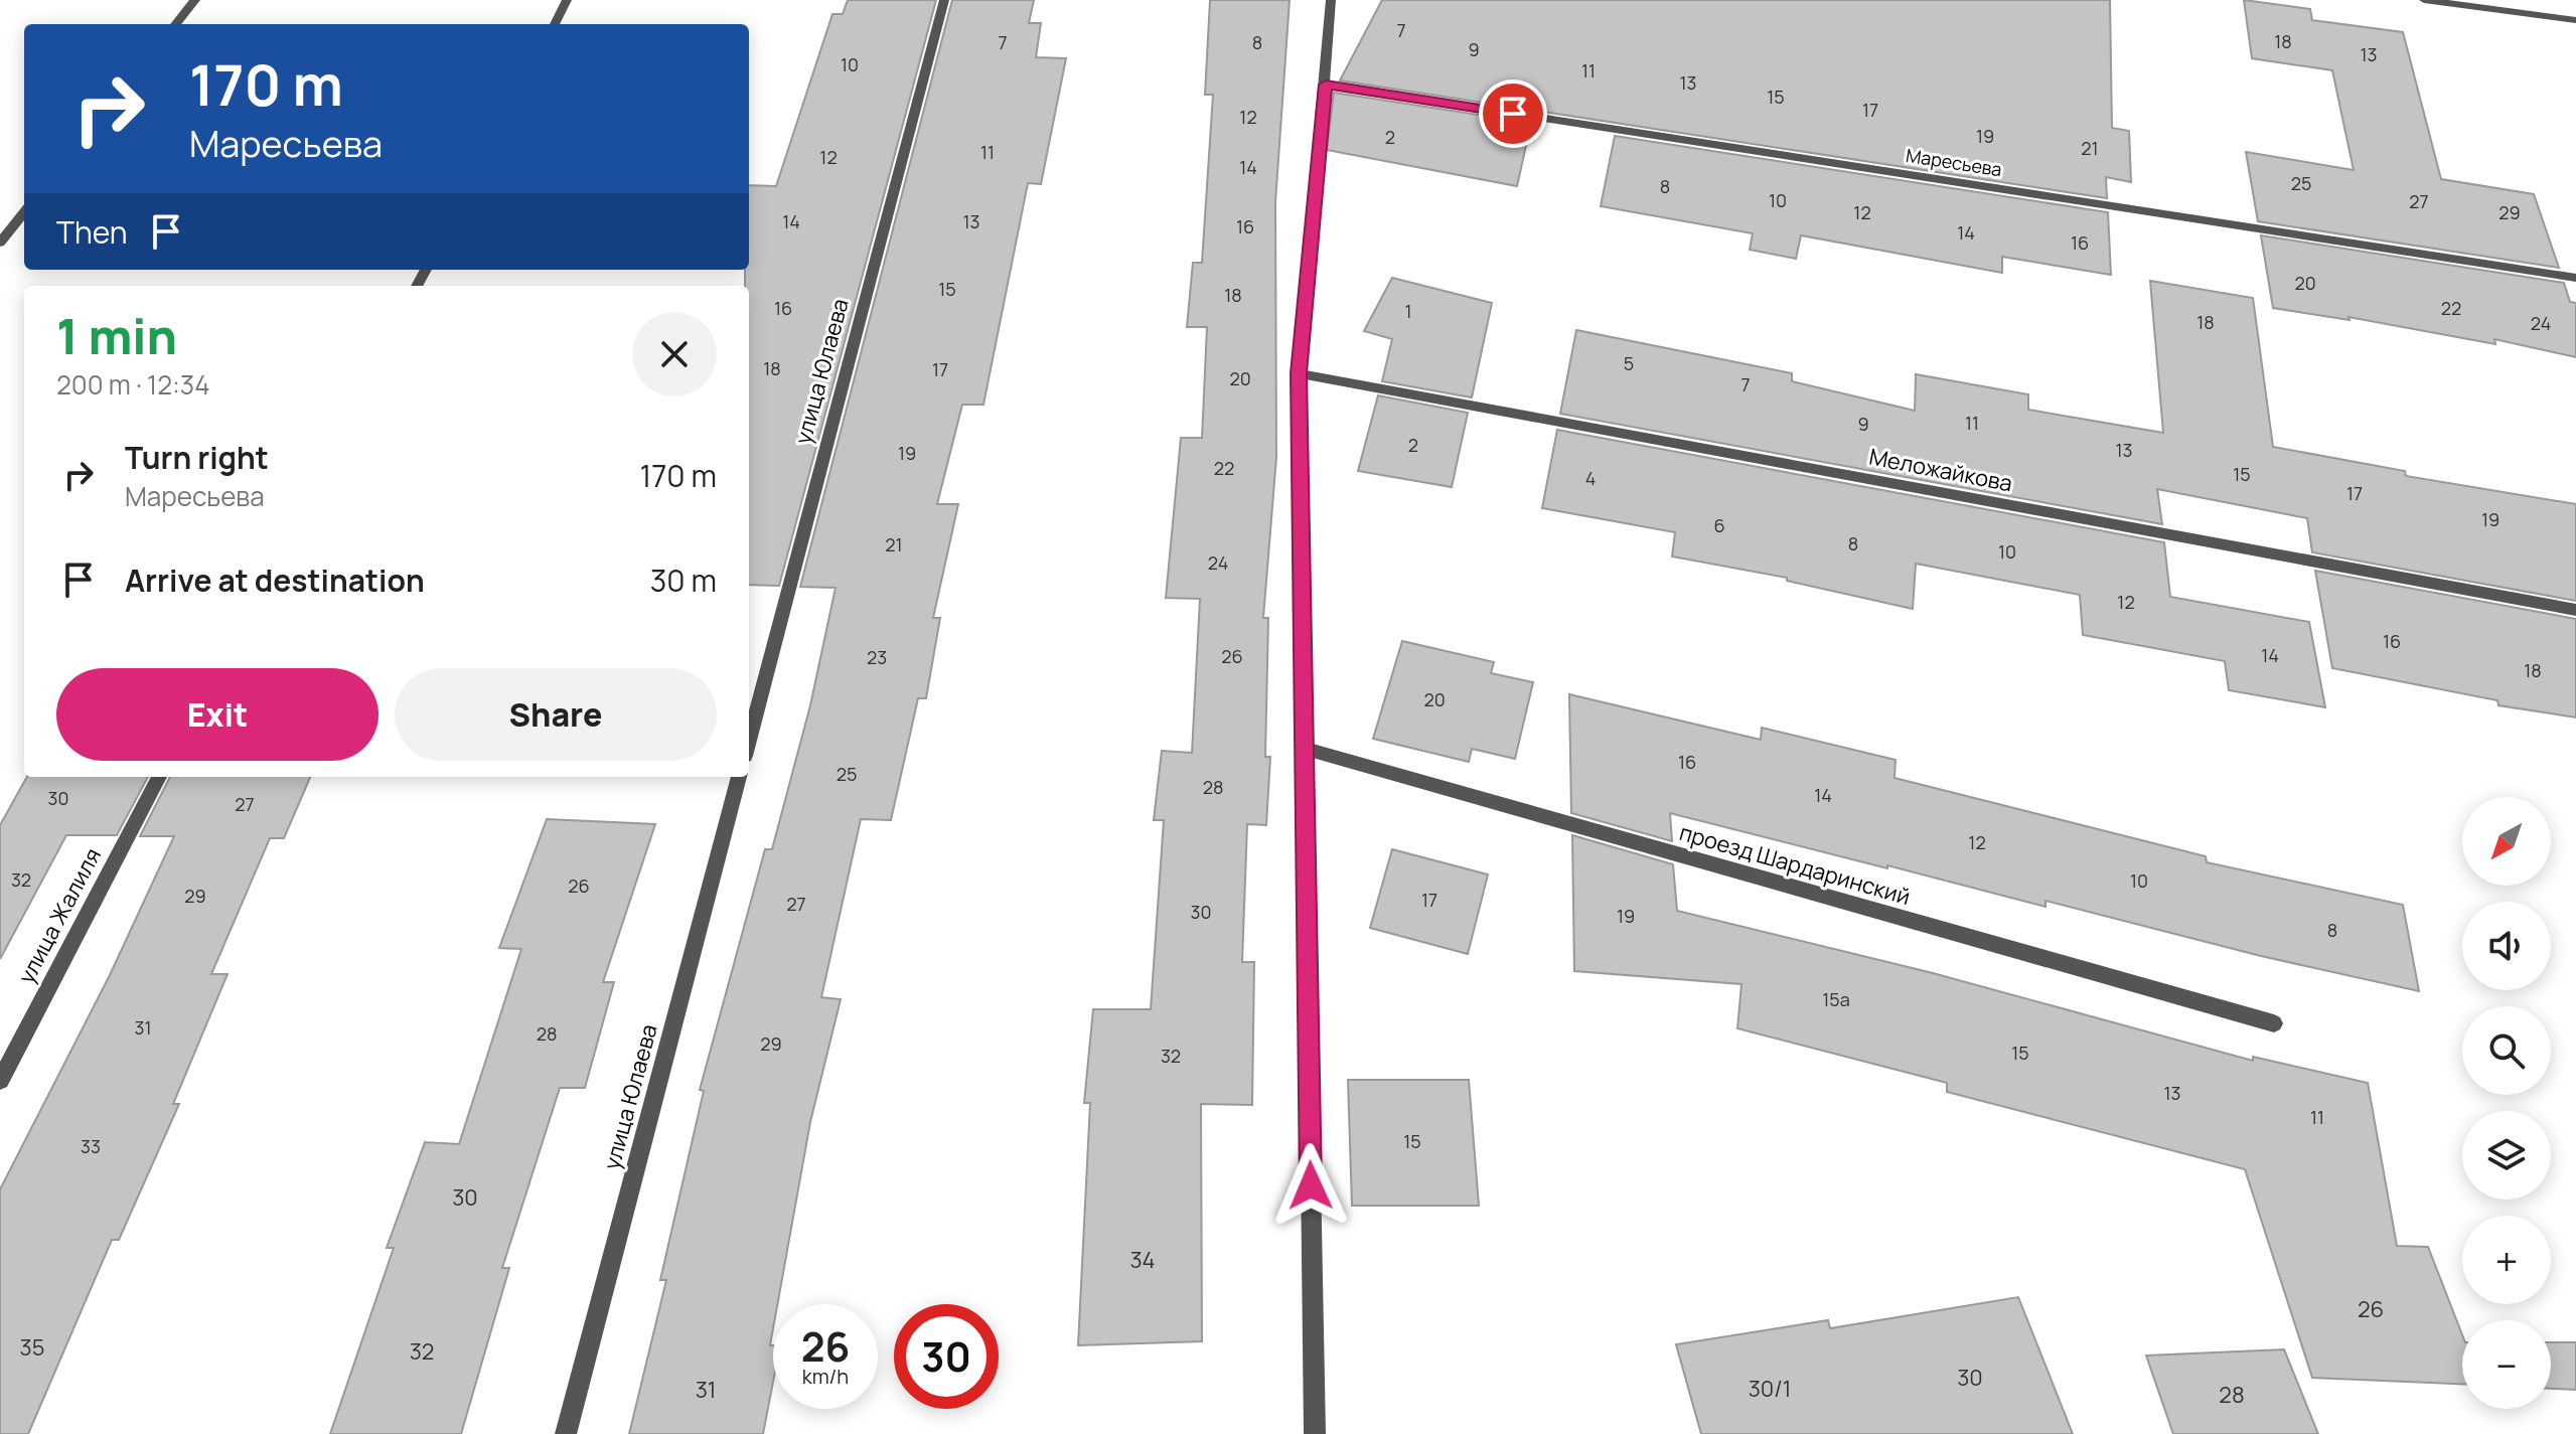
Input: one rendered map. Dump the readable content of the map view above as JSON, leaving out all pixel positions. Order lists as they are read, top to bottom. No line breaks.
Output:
{"streets":{"street":["Маресьева","улица Юлаева","Меложайкова","проезд Шардаринский","улица Жалиля"]},"house_numbers":["7","18","7","8","9","13","10","11","13","15","17","12","19","2","21","11","12","14","25","8","10","27","12","29","14","13","16","14","16","20","15","18","16","22","1","18","24","5","18","17","20","7","11","9","2","13","19","22","15","4","17","19","6","8","21","10","24","12","16","14","26","23","18","20","16","25","28","14","30","27","12","32","10","26","29","17","27","30","19","8","15а","31","28","29","15","32","13","11","15","33","30","34","26","35","32","30","30/1","31","28"],"north":"bottom left","page":{"turn":["170 m","Маресьева"],"then":"Then","heading":["1 min","200 m · 12:34"],"list":[{"name":"Turn right","note":"Маресьева","value":"170 m"},{"name":"Arrive at destination","value":"30 m"}],"buttons":["Exit","Share"],"map_buttons":["+","−"],"speed":"26 km/h","limit":"30"}}
